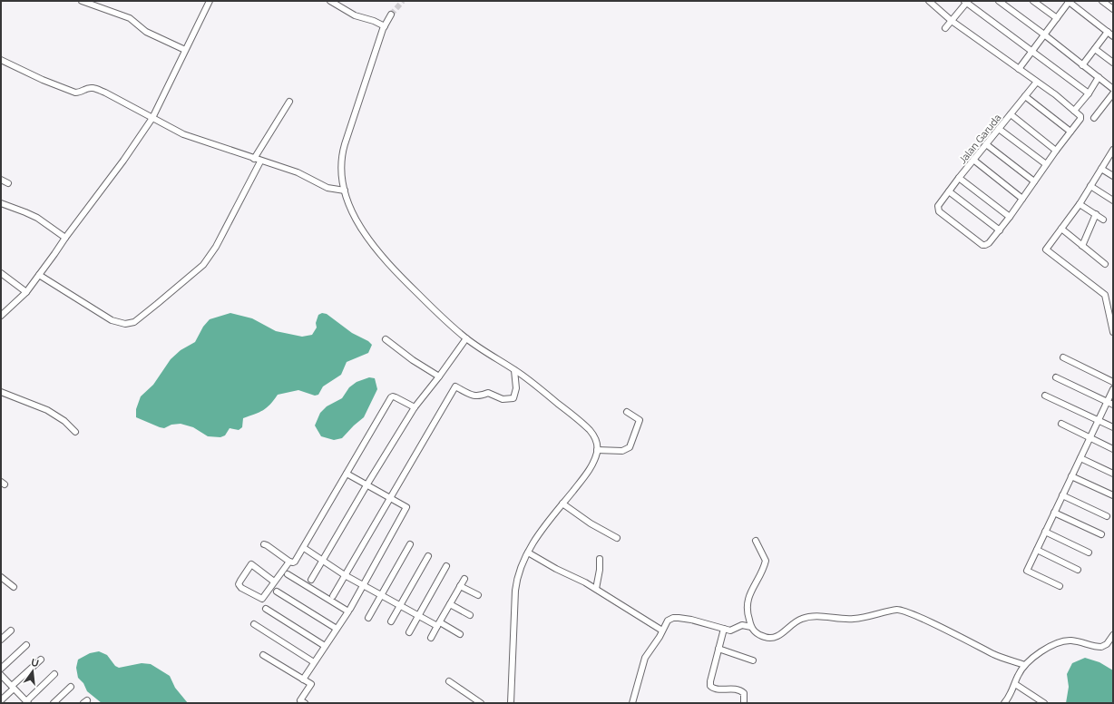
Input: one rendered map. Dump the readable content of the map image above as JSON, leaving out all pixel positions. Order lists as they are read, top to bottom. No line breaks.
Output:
{"streets":{"street":["Jalan Garuda"]},"north":"top"}
